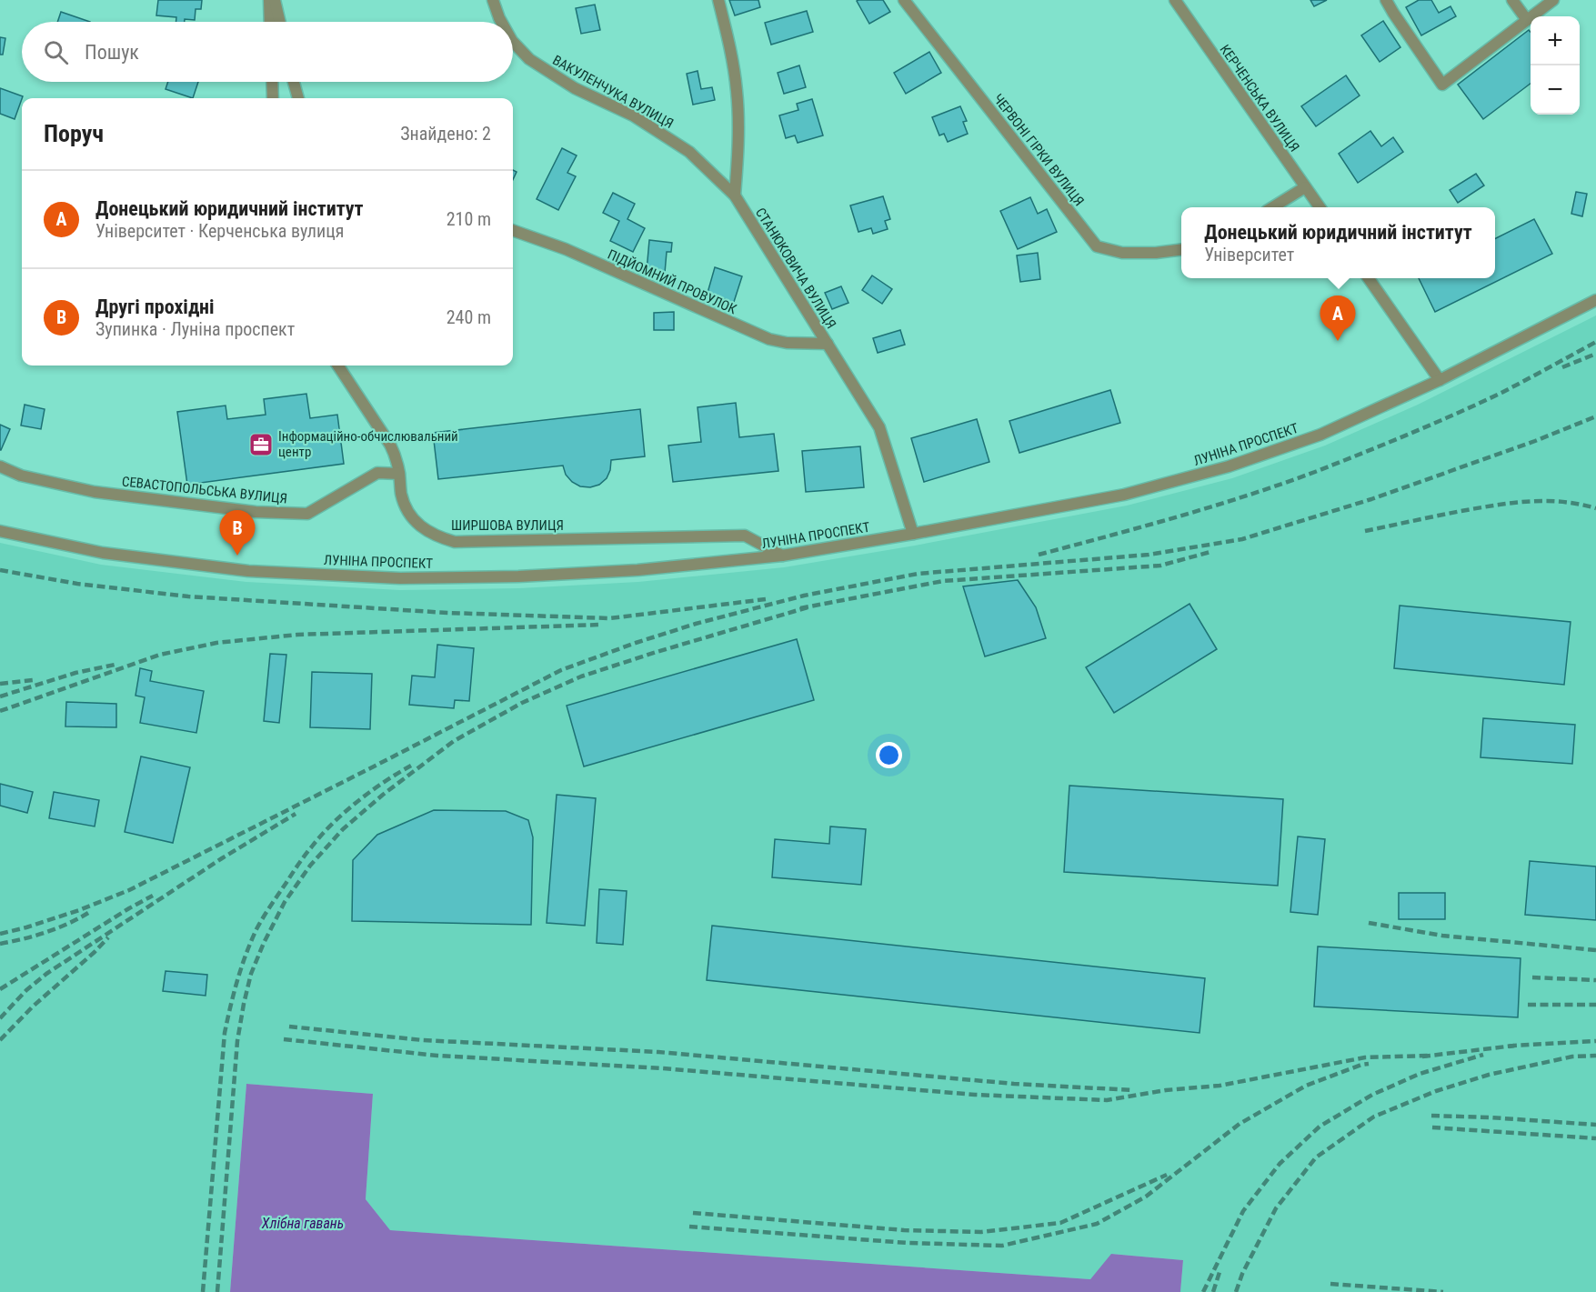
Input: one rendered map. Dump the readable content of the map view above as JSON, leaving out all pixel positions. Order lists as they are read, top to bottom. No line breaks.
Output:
{"streets":{"street":["ВАКУЛЕНЧУКА ВУЛИЦЯ","КЕРЧЕНСЬКА ВУЛИЦЯ","ЧЕРВОНІ ГІРКИ ВУЛИЦЯ","СТАНЮКОВИЧА ВУЛИЦЯ","ПІДЙОМНИЙ ПРОВУЛОК","ЛУНІНА ПРОСПЕКТ","СЕВАСТОПОЛЬСЬКА ВУЛИЦЯ","ШИРШОВА ВУЛИЦЯ"]},"crossings":[["ВАКУЛЕНЧУКА ВУЛИЦЯ","СТАНЮКОВИЧА ВУЛИЦЯ"],["СТАНЮКОВИЧА ВУЛИЦЯ","ПІДЙОМНИЙ ПРОВУЛОК"],["СТАНЮКОВИЧА ВУЛИЦЯ","ЛУНІНА ПРОСПЕКТ"],["ЛУНІНА ПРОСПЕКТ","ШИРШОВА ВУЛИЦЯ"],["СЕВАСТОПОЛЬСЬКА ВУЛИЦЯ","ШИРШОВА ВУЛИЦЯ"]],"water":["Хлібна гавань"],"places":{"office":["Інформаційно-обчислювальний центр"]},"page":{"map_buttons":["+","−"],"search":"Пошук","heading":["Поруч","Знайдено: 2"],"list":[{"mark":"A","name":"Донецький юридичний інститут","note":"Університет · Керченська вулиця","value":"210 m"},{"mark":"B","name":"Другі прохідні","note":"Зупинка · Луніна проспект","value":"240 m"}],"popup":["Донецький юридичний інститут","Університет"],"pins":["A","B"]}}
